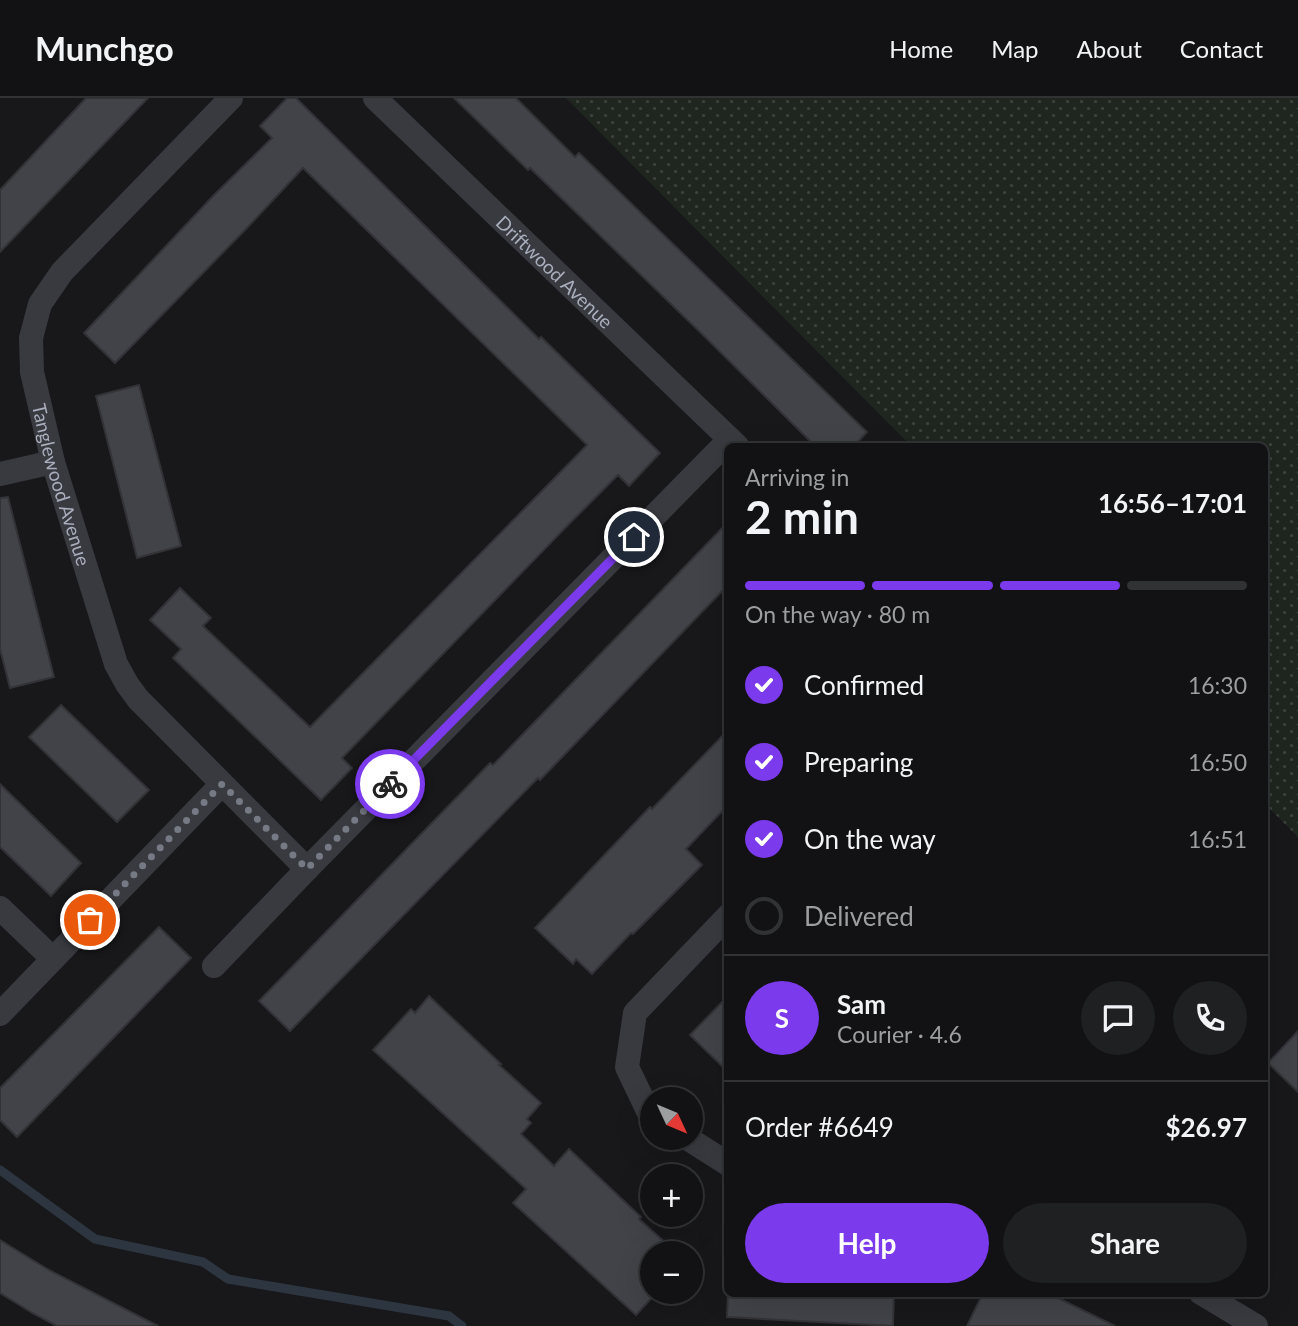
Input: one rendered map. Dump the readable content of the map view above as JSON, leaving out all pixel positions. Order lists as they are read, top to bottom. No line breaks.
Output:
{"streets":{"street":["Driftwood Avenue","Tanglewood Avenue"]},"north":"bottom right","page":{"header":"Munchgo","nav":["Home","Map","About","Contact"],"heading":["2 min","Arriving in","16:56–17:01"],"panel":["Sam","Courier · 4.6","Order #6649","$26.97"],"bar":"On the way · 80 m","list":[["Confirmed","16:30"],["Preparing","16:50"],["On the way","16:51"],"Delivered"],"round":"S","map_buttons":["+","−"],"buttons":["Help","Share"]}}
